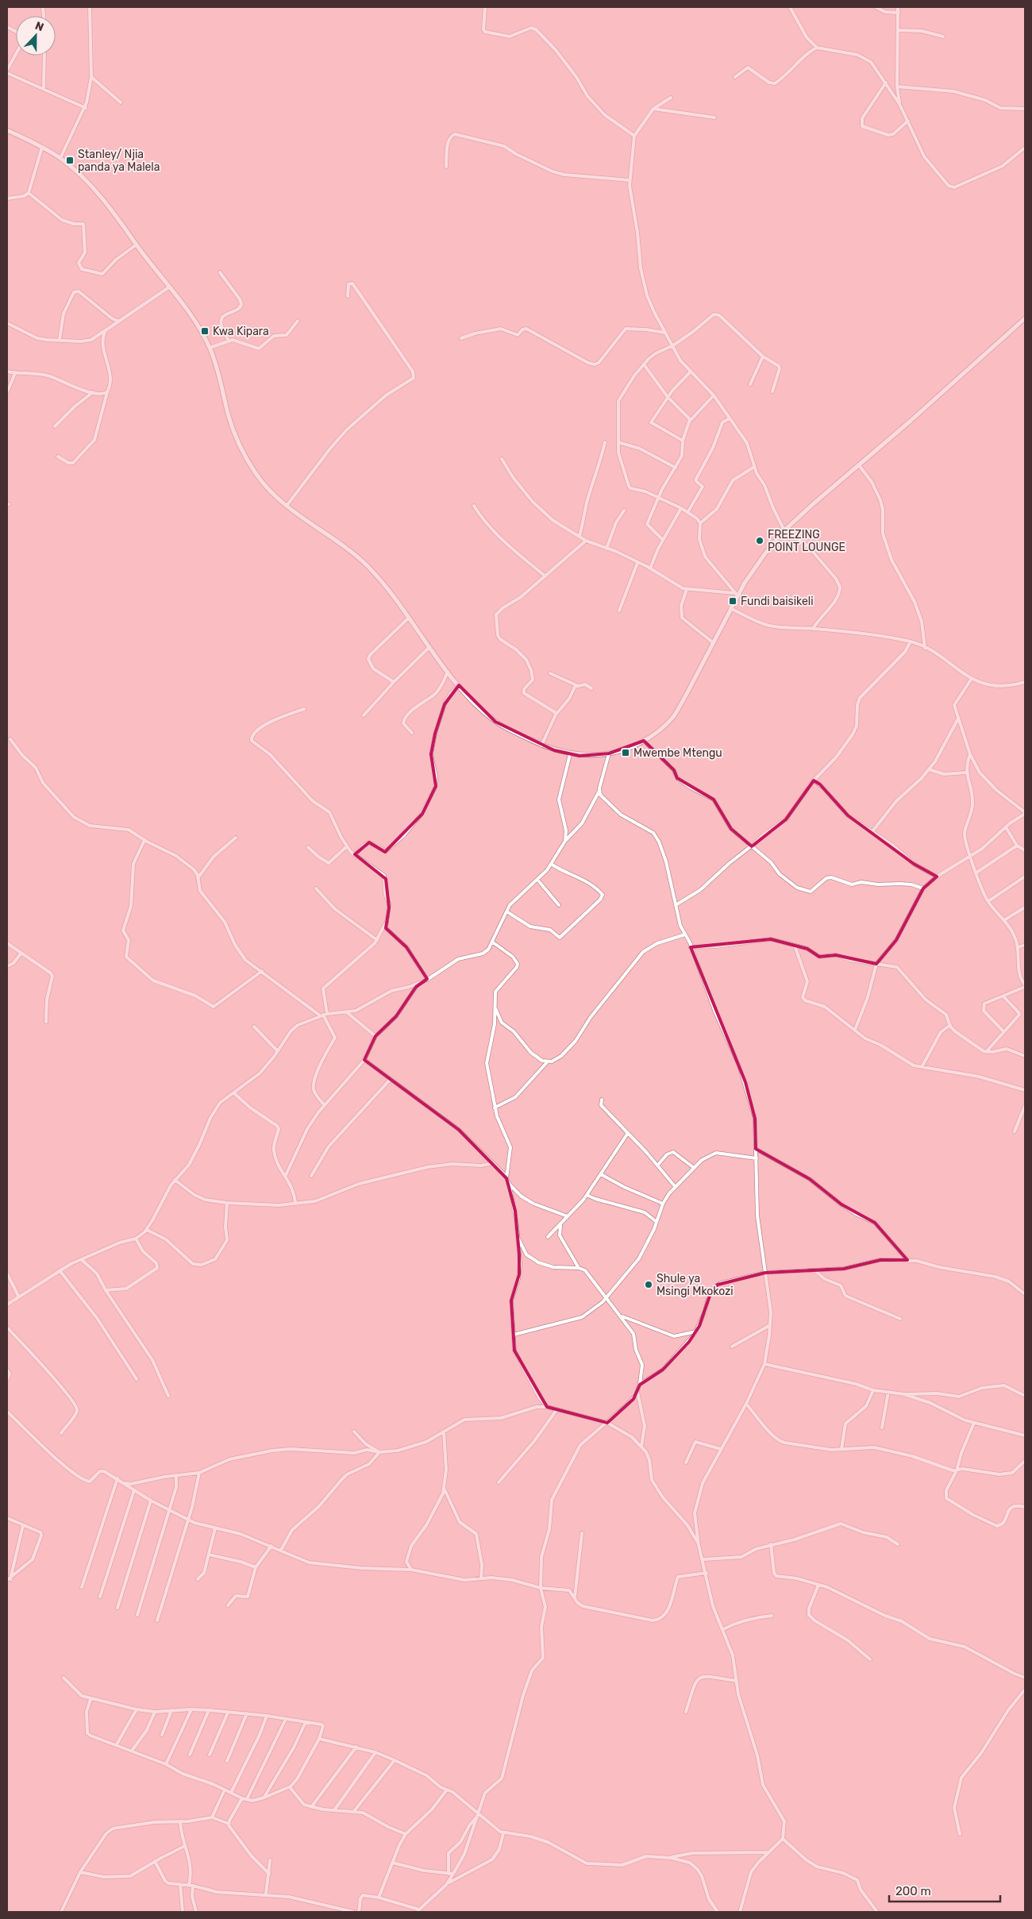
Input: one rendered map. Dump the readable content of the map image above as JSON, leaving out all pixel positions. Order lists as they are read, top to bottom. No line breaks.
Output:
{"places":{"transit":["Stanley/ Njia panda ya Malela","Kwa Kipara","Fundi baisikeli","Mwembe Mtengu"],"other":["FREEZING POINT LOUNGE","Shule ya Msingi Mkokozi"]},"scale_bar":"200 m","north":"top"}
